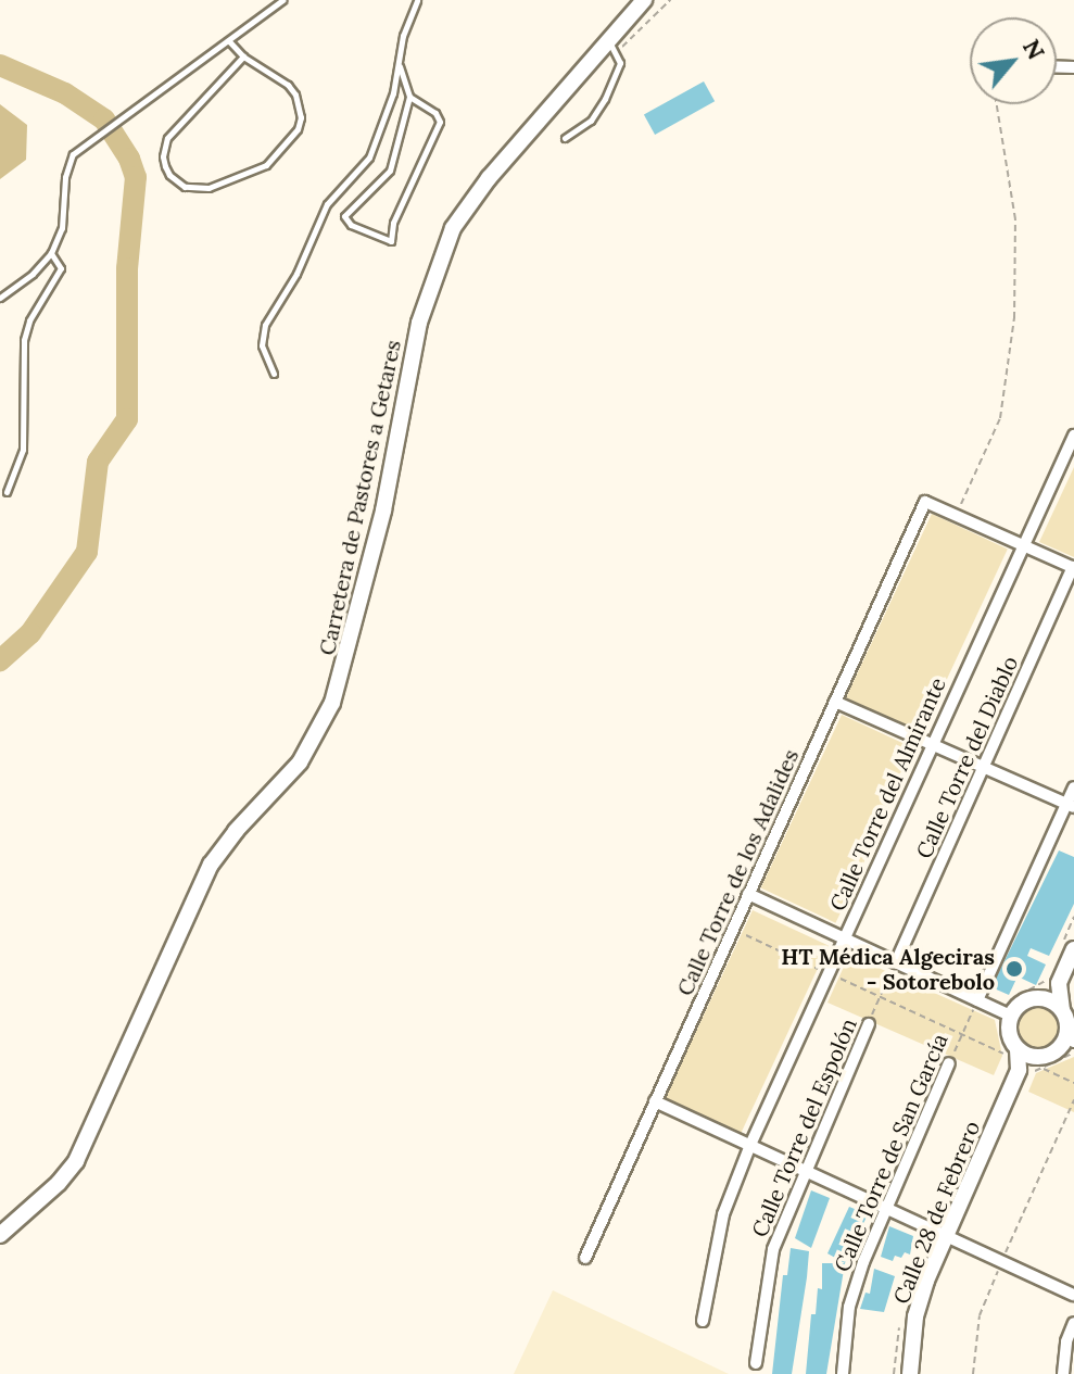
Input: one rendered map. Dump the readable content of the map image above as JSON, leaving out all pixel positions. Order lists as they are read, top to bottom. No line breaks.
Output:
{"streets":{"main road":["Carretera de Pastores a Getares","Calle 28 de Febrero"],"street":["Calle Torre del Diablo","Calle Torre del Almirante","Calle Torre de los Adalides","Calle Torre del Espolón","Calle Torre de San García"]},"crossings":[["Calle Torre del Diablo","Calle Torre del Espolón"]],"places":["HT Médica Algeciras - Sotorebolo"],"north":"top right"}
